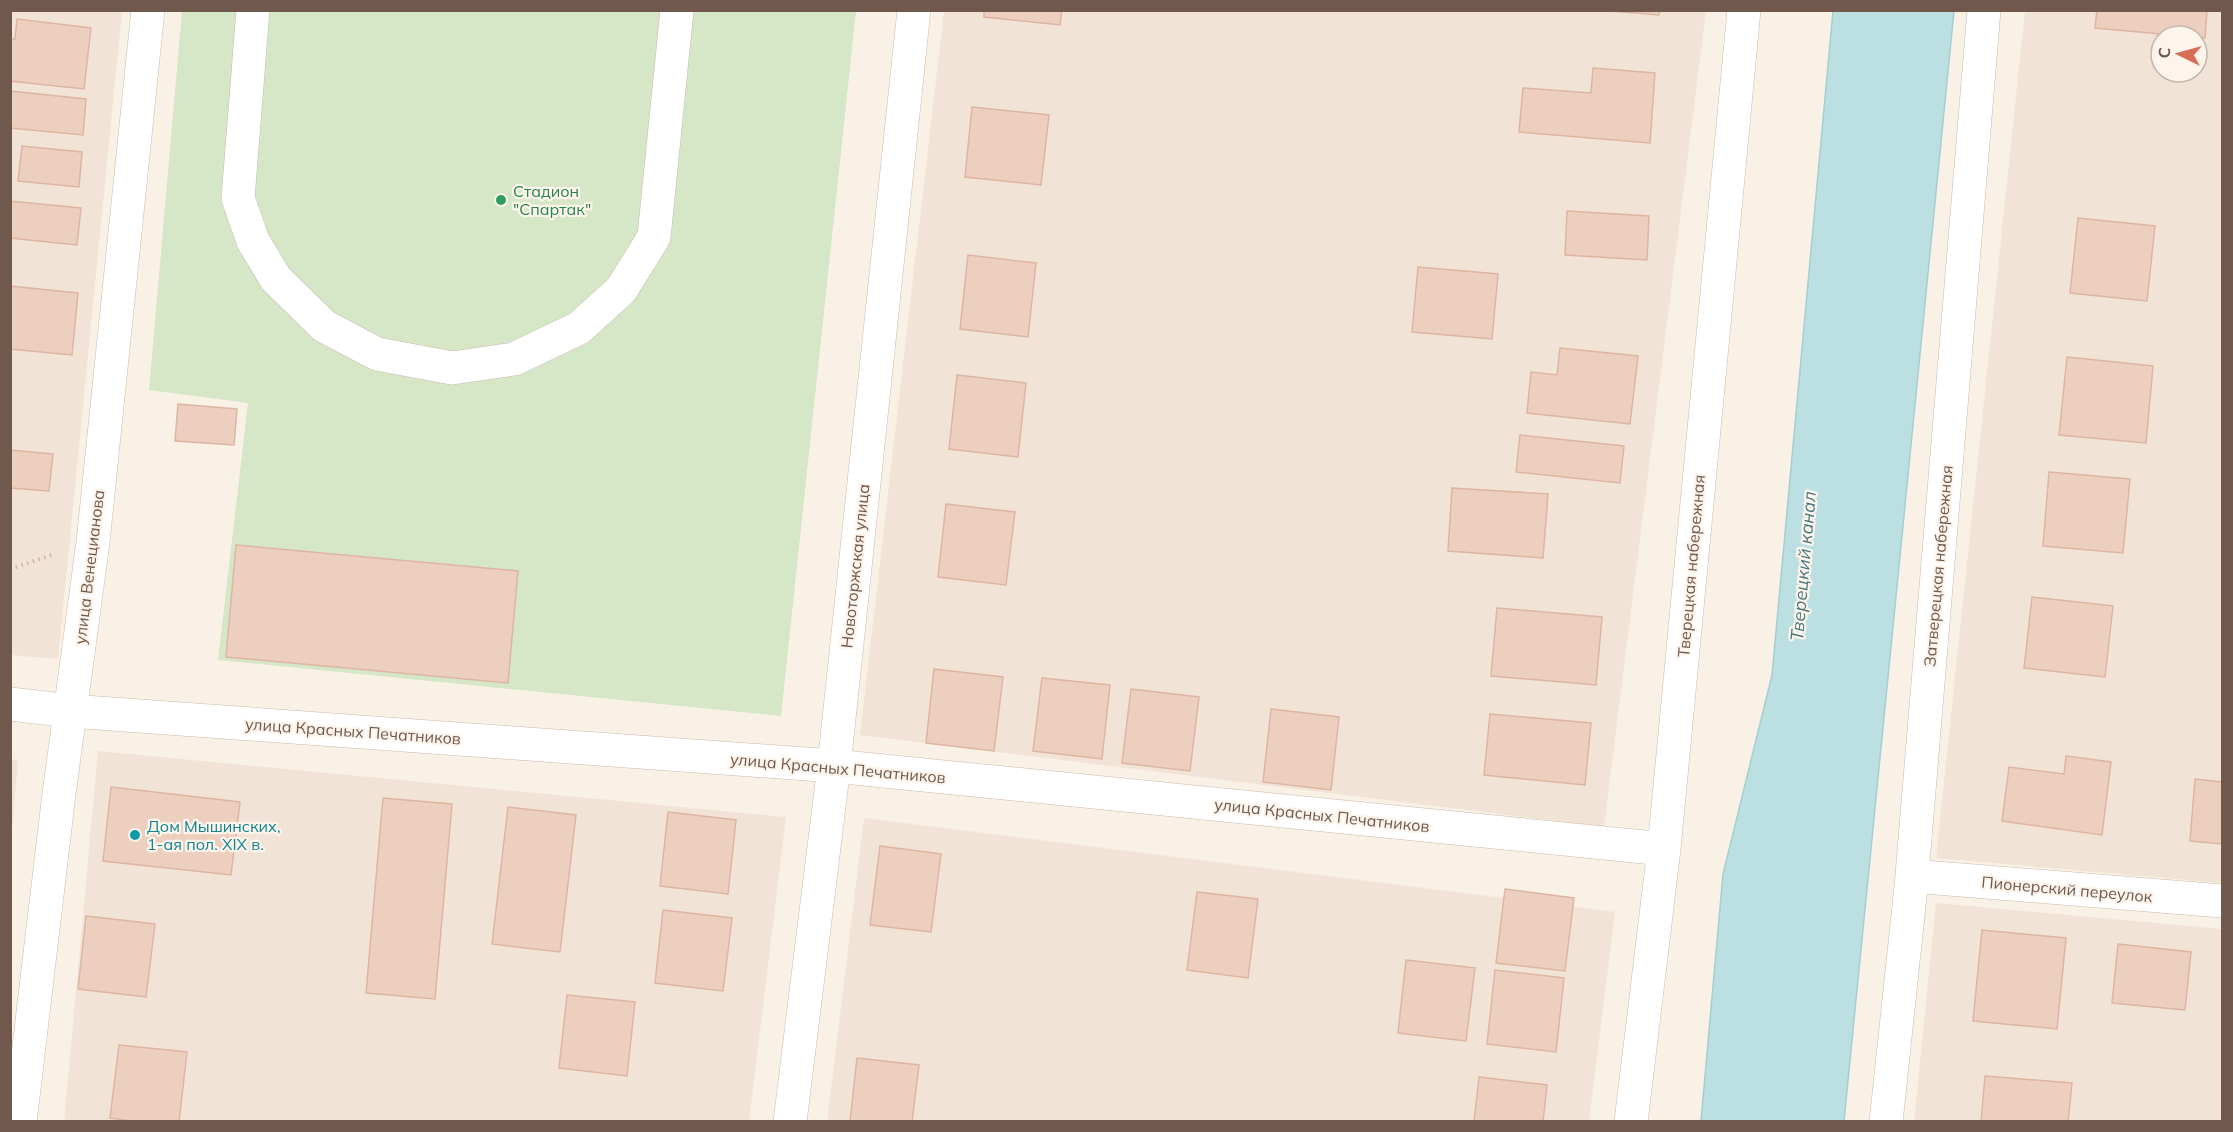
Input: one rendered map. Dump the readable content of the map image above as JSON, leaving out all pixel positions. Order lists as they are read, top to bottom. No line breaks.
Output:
{"streets":{"street":["Новоторжская улица","Тверецкая набережная","Затверецкая набережная","улица Венецианова","улица Красных Печатников","Пионерский переулок"]},"crossings":[["Новоторжская улица","улица Красных Печатников"],["Тверецкая набережная","улица Красных Печатников"],["Затверецкая набережная","Пионерский переулок"],["улица Венецианова","улица Красных Печатников"]],"water":["Тверецкий канал"],"places":["Стадион \"Спартак\"","Дом Мышинских, 1-ая пол. XIX в."],"north":"left"}
